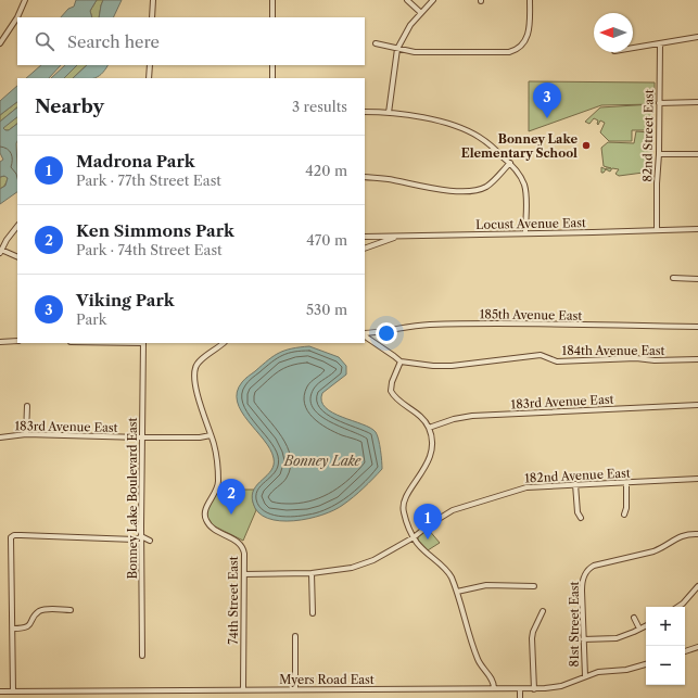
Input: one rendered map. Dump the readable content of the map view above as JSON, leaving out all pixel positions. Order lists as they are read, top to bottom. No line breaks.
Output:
{"streets":{"street":["82nd Street East","Locust Avenue East","185th Avenue East","184th Avenue East","183rd Avenue East","182nd Avenue East","Bonney Lake Boulevard East","74th Street East","81st Street East","Myers Road East"]},"crossings":[["82nd Street East","Locust Avenue East"],["183rd Avenue East","Bonney Lake Boulevard East"],["183rd Avenue East","74th Street East"],["182nd Avenue East","74th Street East"],["74th Street East","Myers Road East"],["81st Street East","Myers Road East"]],"water":["Bonney Lake"],"places":["Bonney Lake Elementary School"],"north":"left","page":{"search":"Search here","heading":["Nearby","3 results"],"pins":["3","2","1"],"list":[{"mark":"1","name":"Madrona Park","note":"Park · 77th Street East","value":"420 m"},{"mark":"2","name":"Ken Simmons Park","note":"Park · 74th Street East","value":"470 m"},{"mark":"3","name":"Viking Park","note":"Park","value":"530 m"}],"map_buttons":["+","−"]}}
